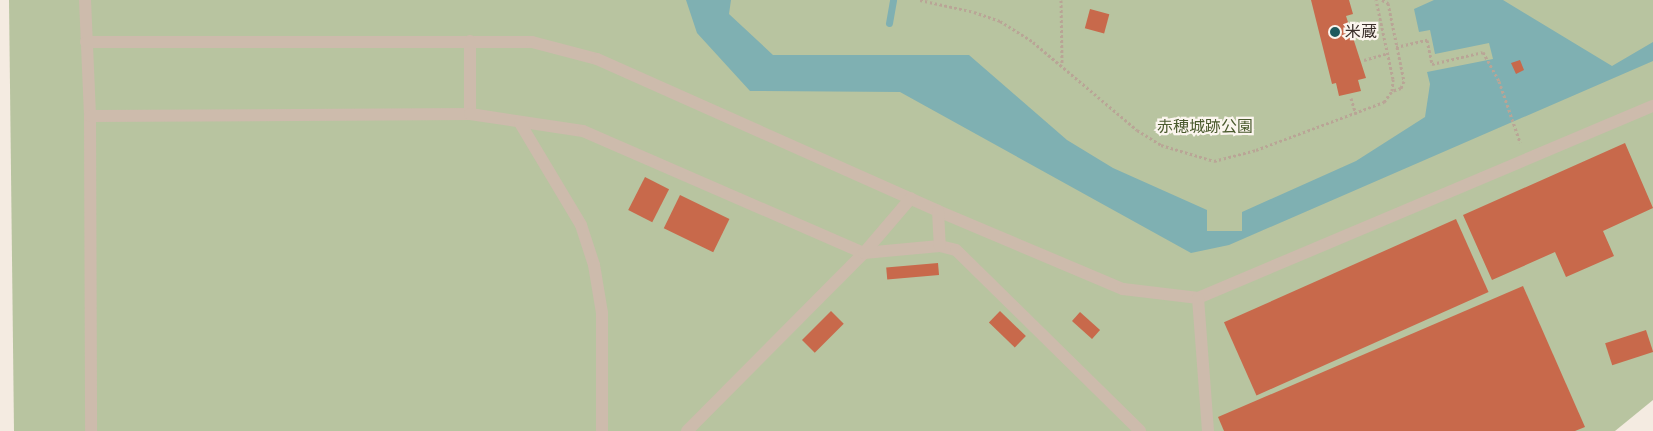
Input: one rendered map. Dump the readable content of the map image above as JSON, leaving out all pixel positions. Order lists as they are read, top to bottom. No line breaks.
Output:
{"parks":["赤穂城跡公園"],"places":["米蔵"]}
